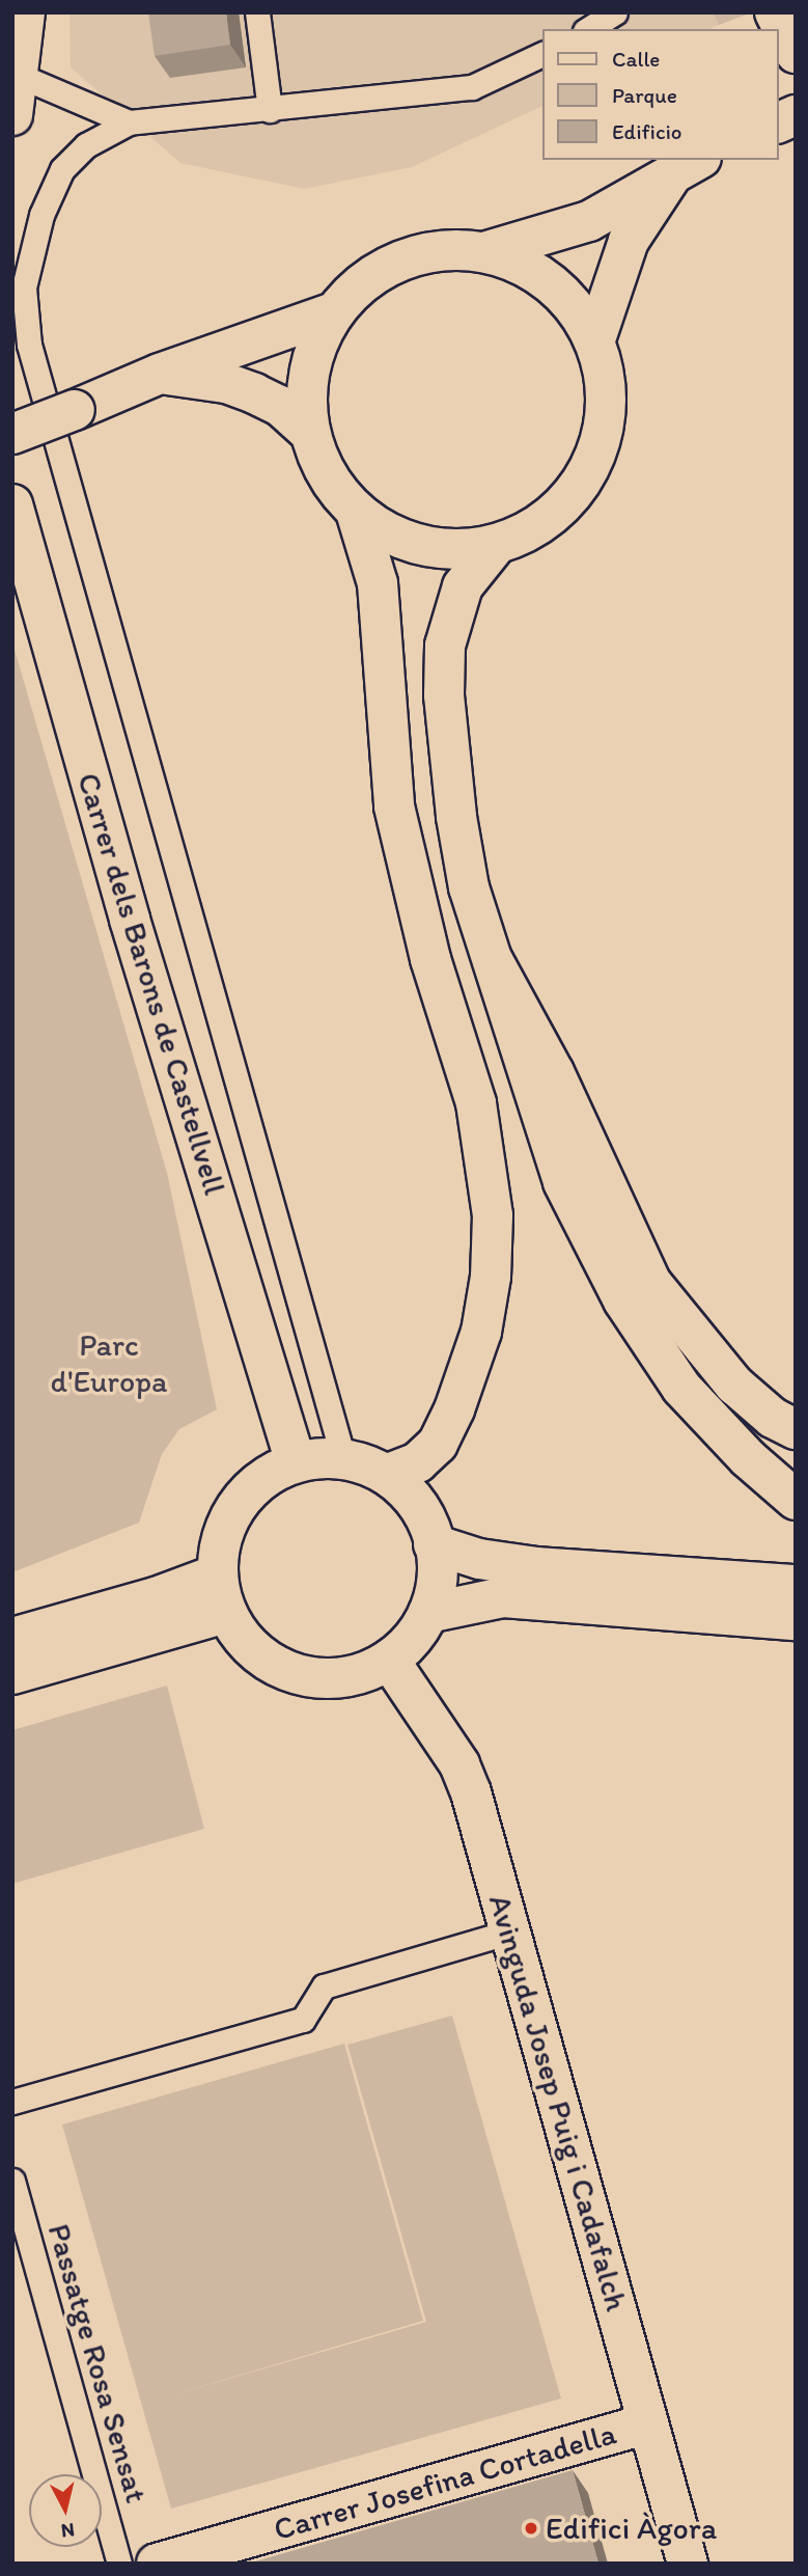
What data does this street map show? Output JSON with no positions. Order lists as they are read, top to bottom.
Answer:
{
  "streets": {
    "main road": ["Carrer dels Barons de Castellvell", "Avinguda Josep Puig i Cadafalch", "Carrer Josefina Cortadella"],
    "lane": ["Passatge Rosa Sensat"]
  },
  "crossings": [
    ["Carrer dels Barons de Castellvell", "Avinguda Josep Puig i Cadafalch"],
    ["Avinguda Josep Puig i Cadafalch", "Carrer Josefina Cortadella"]
  ],
  "parks": ["Parc d'Europa"],
  "places": ["Edifici Àgora"],
  "legend": ["Calle", "Parque", "Edificio"],
  "north": "bottom"
}
